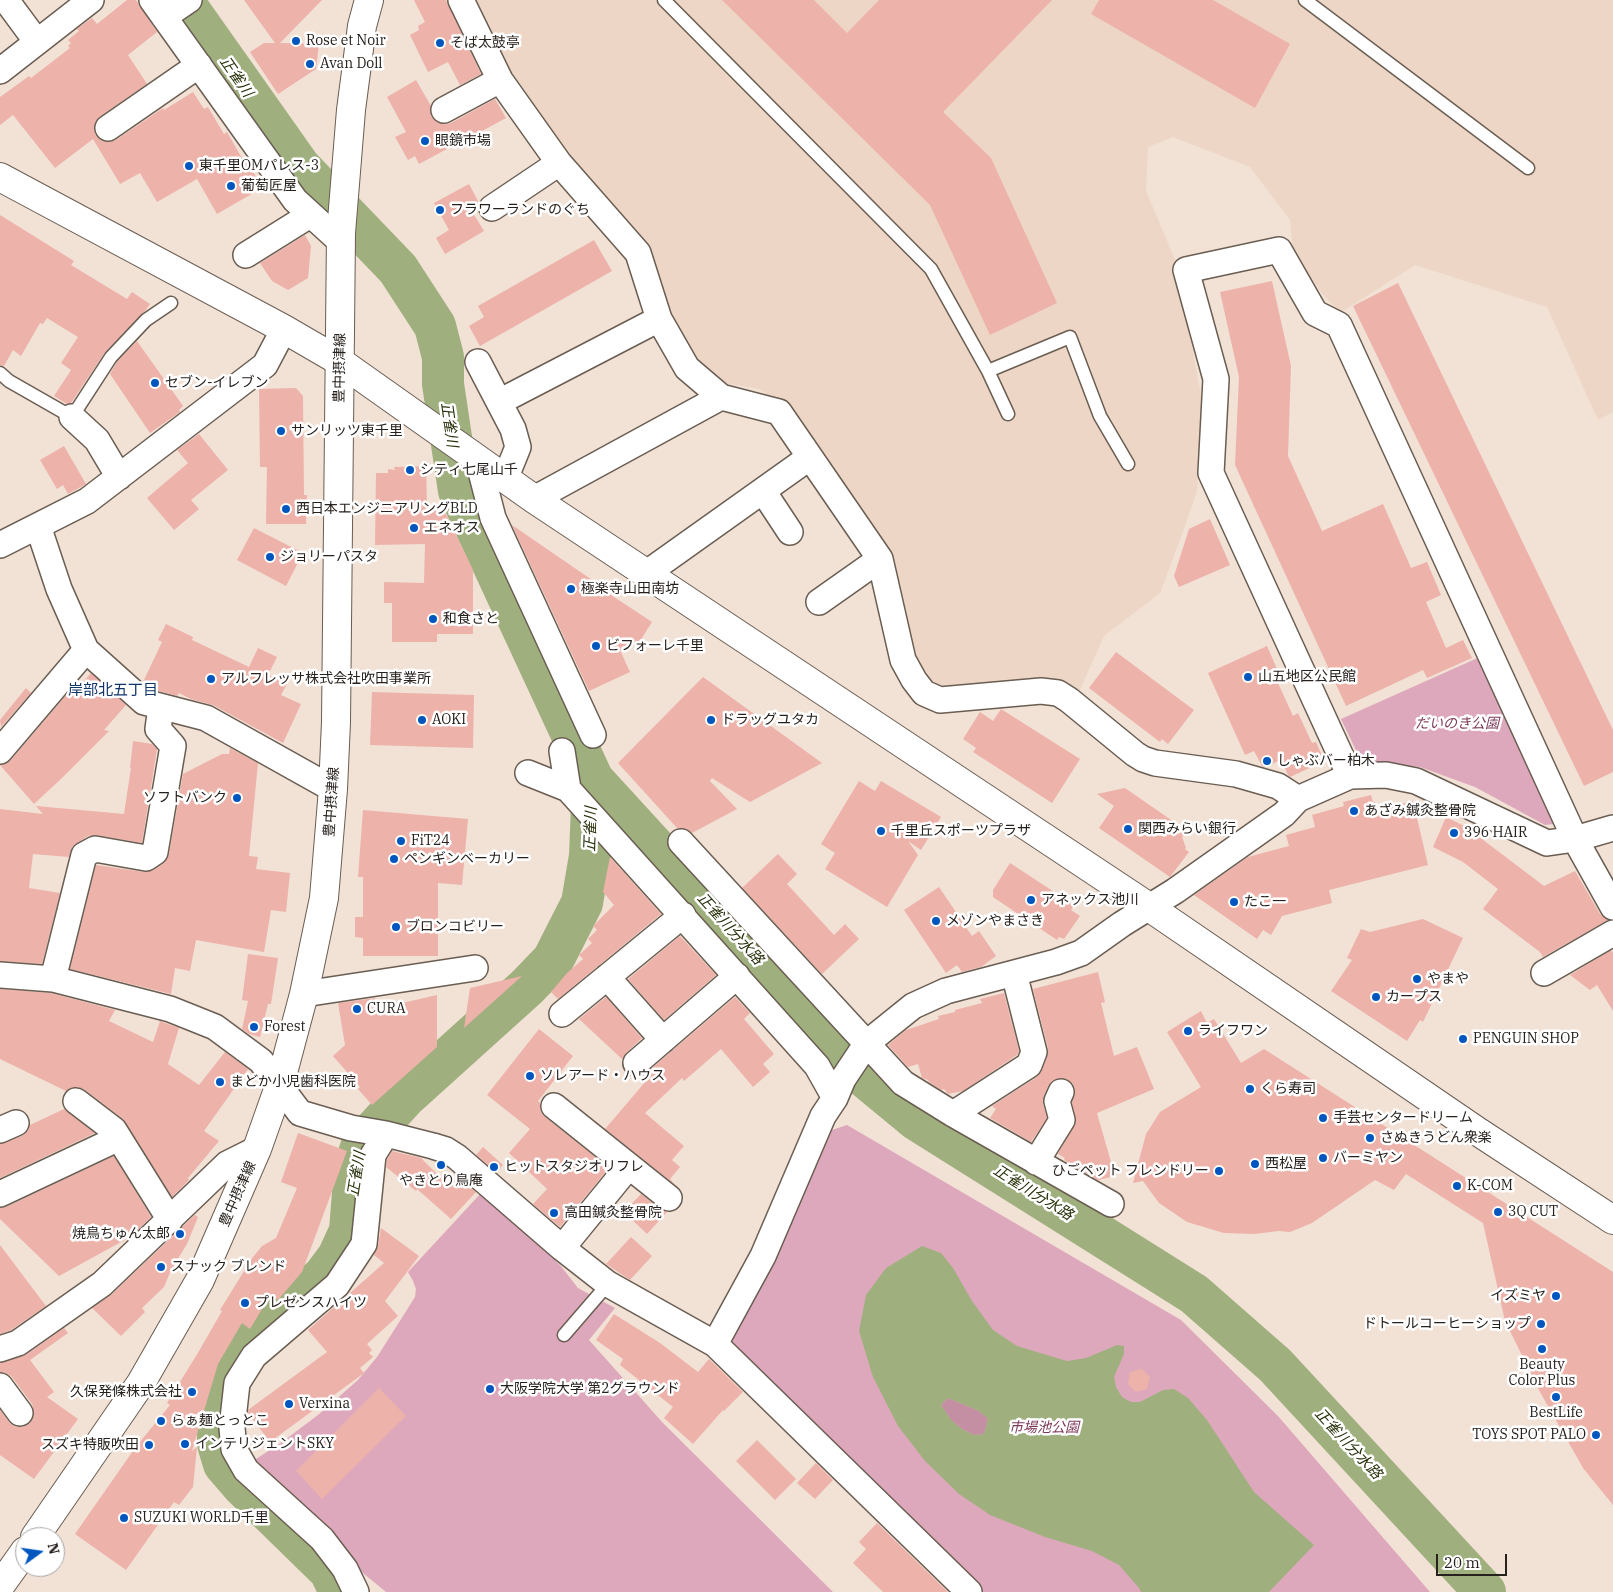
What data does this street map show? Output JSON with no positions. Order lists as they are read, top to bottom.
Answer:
{
  "streets": {
    "street": ["豊中摂津線"]
  },
  "districts": ["岸部北五丁目"],
  "water": ["正雀川", "正雀川分水路"],
  "parks": ["だいのき公園", "市場池公園"],
  "places": [
    "Rose et Noir",
    "そば太鼓亭",
    "Avan Doll",
    "眼鏡市場",
    "東千里OMパレス-3",
    "葡萄匠屋",
    "フラワーランドのぐち",
    "セブン-イレブン",
    "サンリッツ東千里",
    "シティ七尾山千",
    "西日本エンジニアリングBLD",
    "エネオス",
    "ジョリーパスタ",
    "極楽寺山田南坊",
    "和食さと",
    "ビフォーレ千里",
    "山五地区公民館",
    "アルフレッサ株式会社吹田事業所",
    "AOKI",
    "ドラッグユタカ",
    "しゃぶバー柏木",
    "ソフトバンク",
    "あざみ鍼灸整骨院",
    "関西みらい銀行",
    "千里丘スポーツプラザ",
    "396 HAIR",
    "FiT24",
    "ペンギンベーカリー",
    "アネックス池川",
    "たこ一",
    "メゾンやまさき",
    "ブロンコビリー",
    "やまや",
    "カープス",
    "CURA",
    "Forest",
    "ライフワン",
    "PENGUIN SHOP",
    "ソレアード・ハウス",
    "まどか小児歯科医院",
    "くら寿司",
    "手芸センタードリーム",
    "さぬきうどん衆楽",
    "バーミヤン",
    "西松屋",
    "やきとり鳥庵",
    "ヒットスタジオリフレ",
    "ひごペット フレンドリー",
    "K-COM",
    "3Q CUT",
    "高田鍼灸整骨院",
    "焼鳥ちゅん太郎",
    "スナック ブレンド",
    "イズミヤ",
    "プレゼンスハイツ",
    "ドトールコーヒーショップ",
    "Beauty Color Plus",
    "大阪学院大学 第2グラウンド",
    "久保発條株式会社",
    "BestLife",
    "Verxina",
    "らぁ麺とっとこ",
    "TOYS SPOT PALO",
    "インテリジェントSKY",
    "スズキ特販吹田",
    "SUZUKI WORLD千里"
  ],
  "scale_bar": "20 m",
  "north": "right"
}
